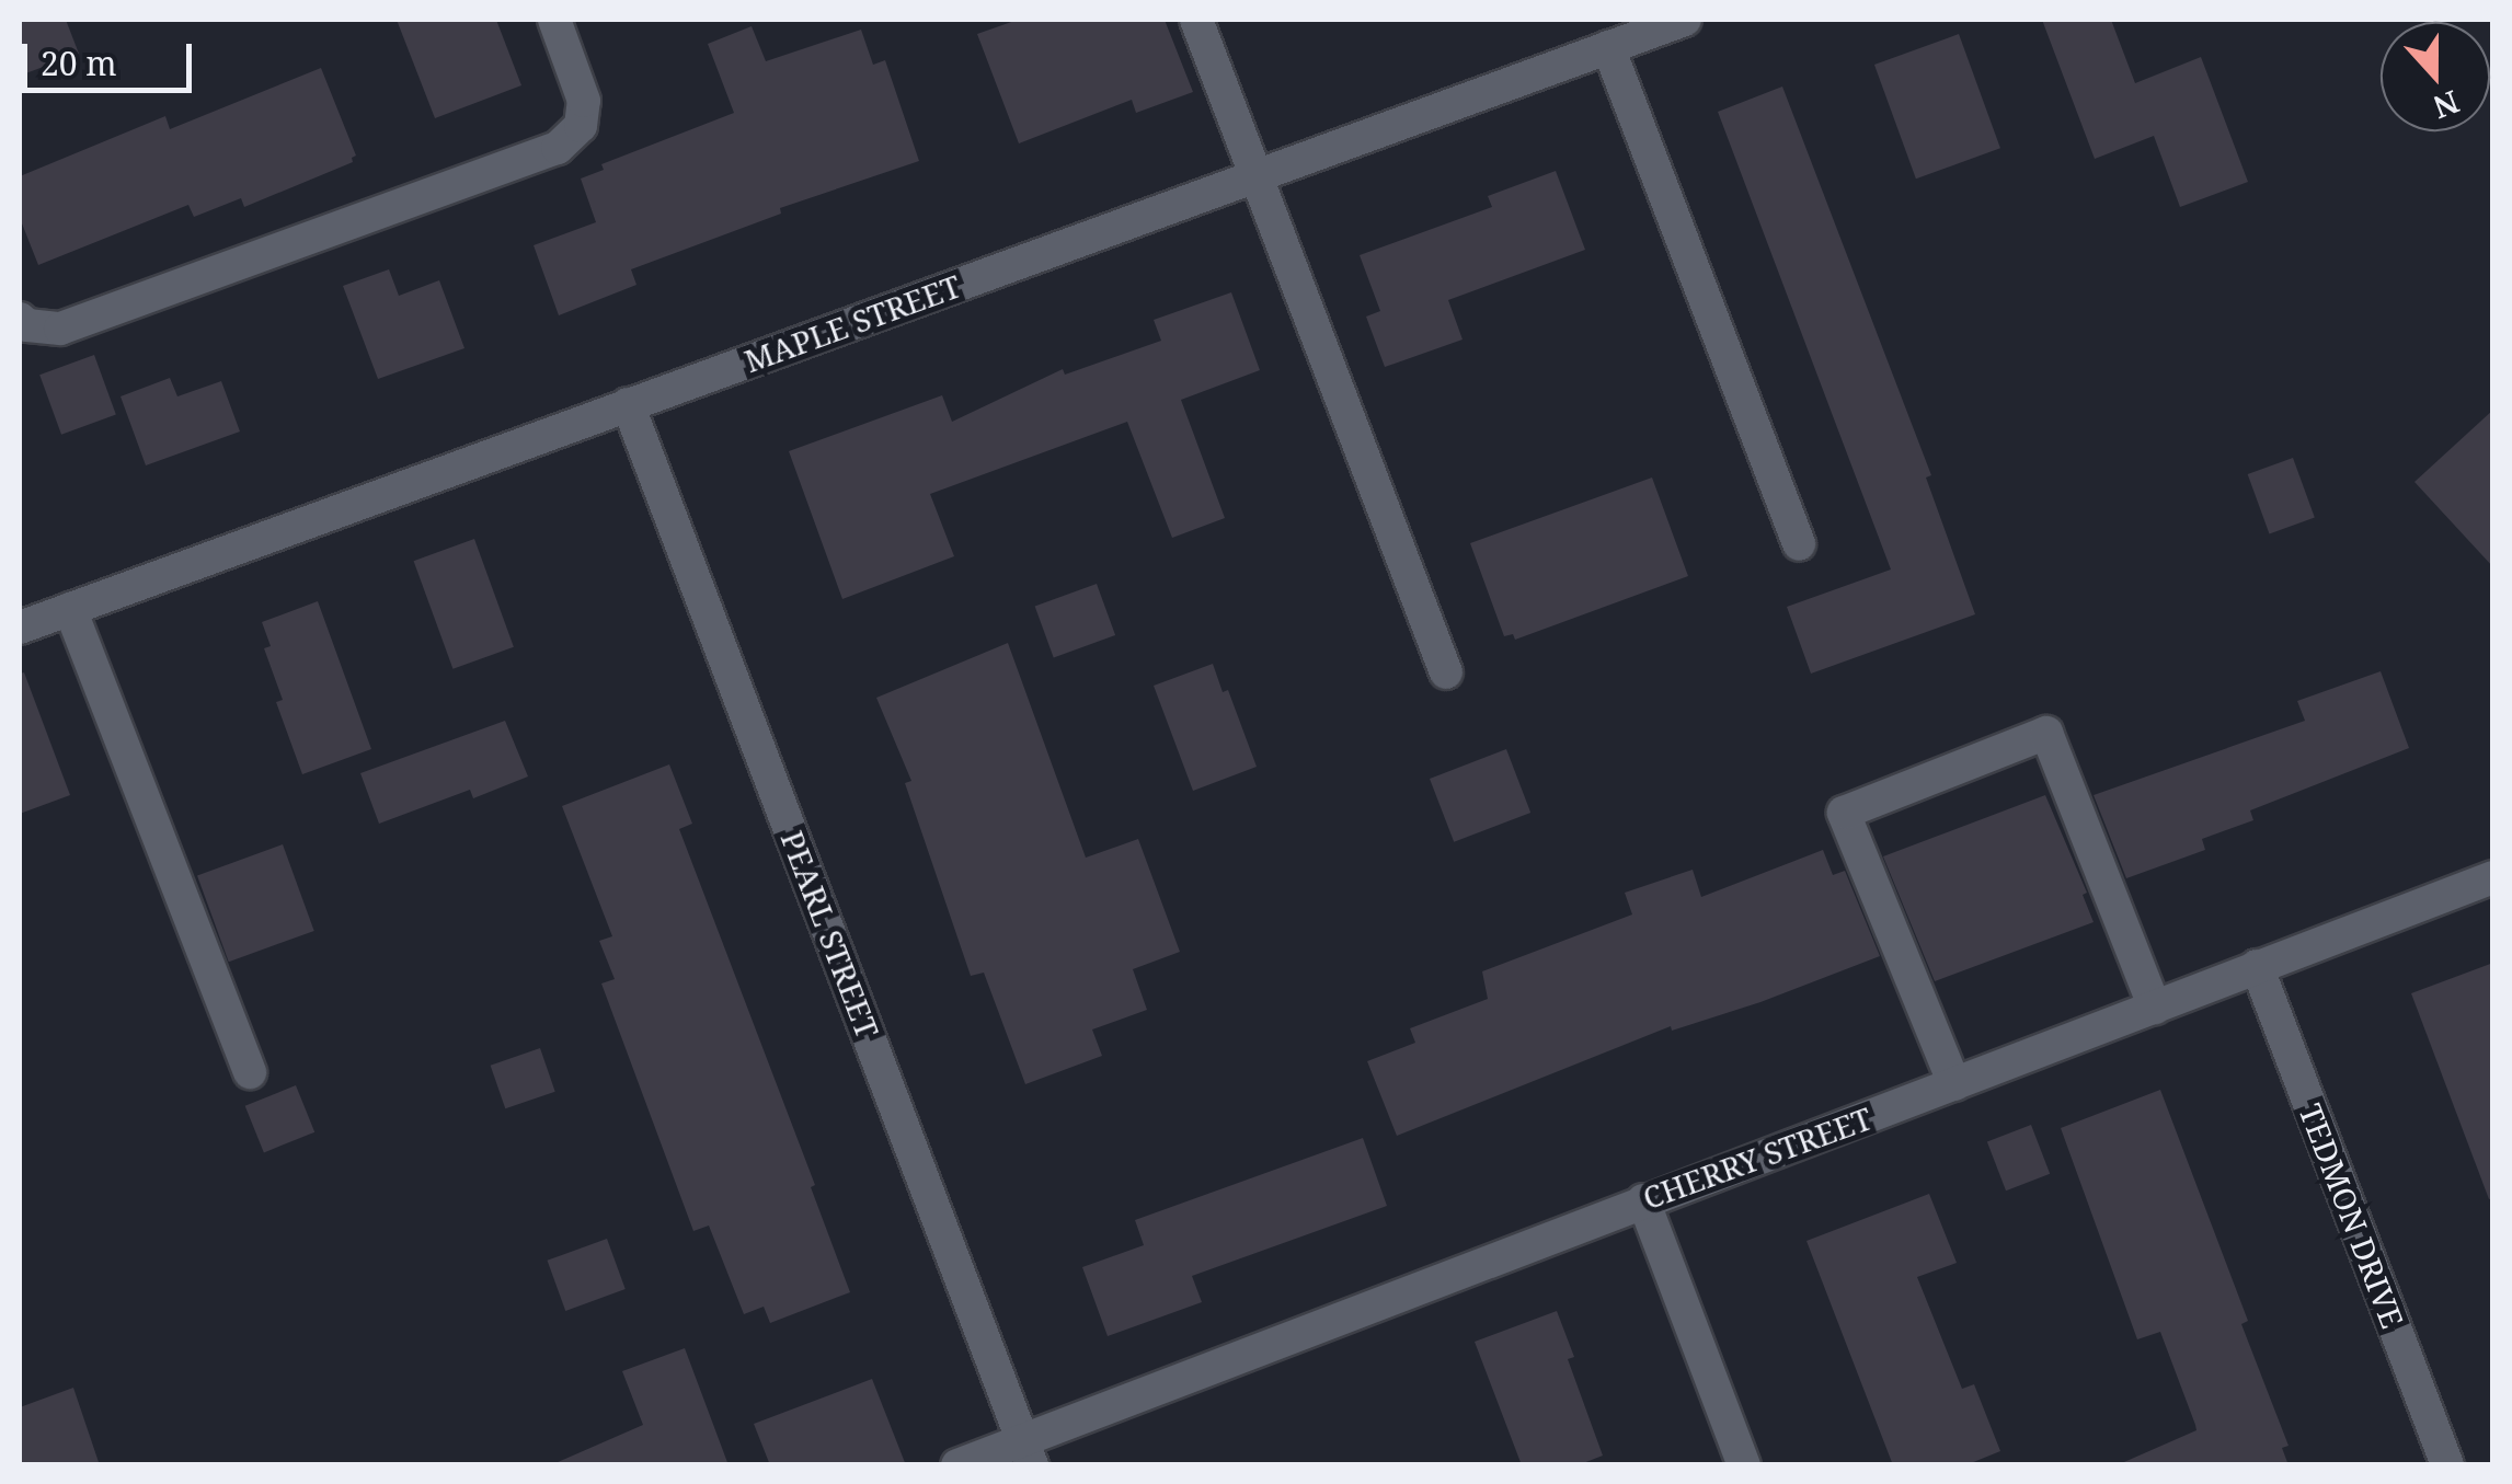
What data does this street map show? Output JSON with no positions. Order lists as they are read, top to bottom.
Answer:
{
  "streets": {
    "street": [
      "MAPLE STREET",
      "PEARL STREET",
      "CHERRY STREET",
      "TEDMON DRIVE"
    ]
  },
  "crossings": [
    ["MAPLE STREET", "PEARL STREET"],
    ["PEARL STREET", "CHERRY STREET"],
    ["CHERRY STREET", "TEDMON DRIVE"]
  ],
  "scale_bar": "20 m",
  "north": "bottom"
}
